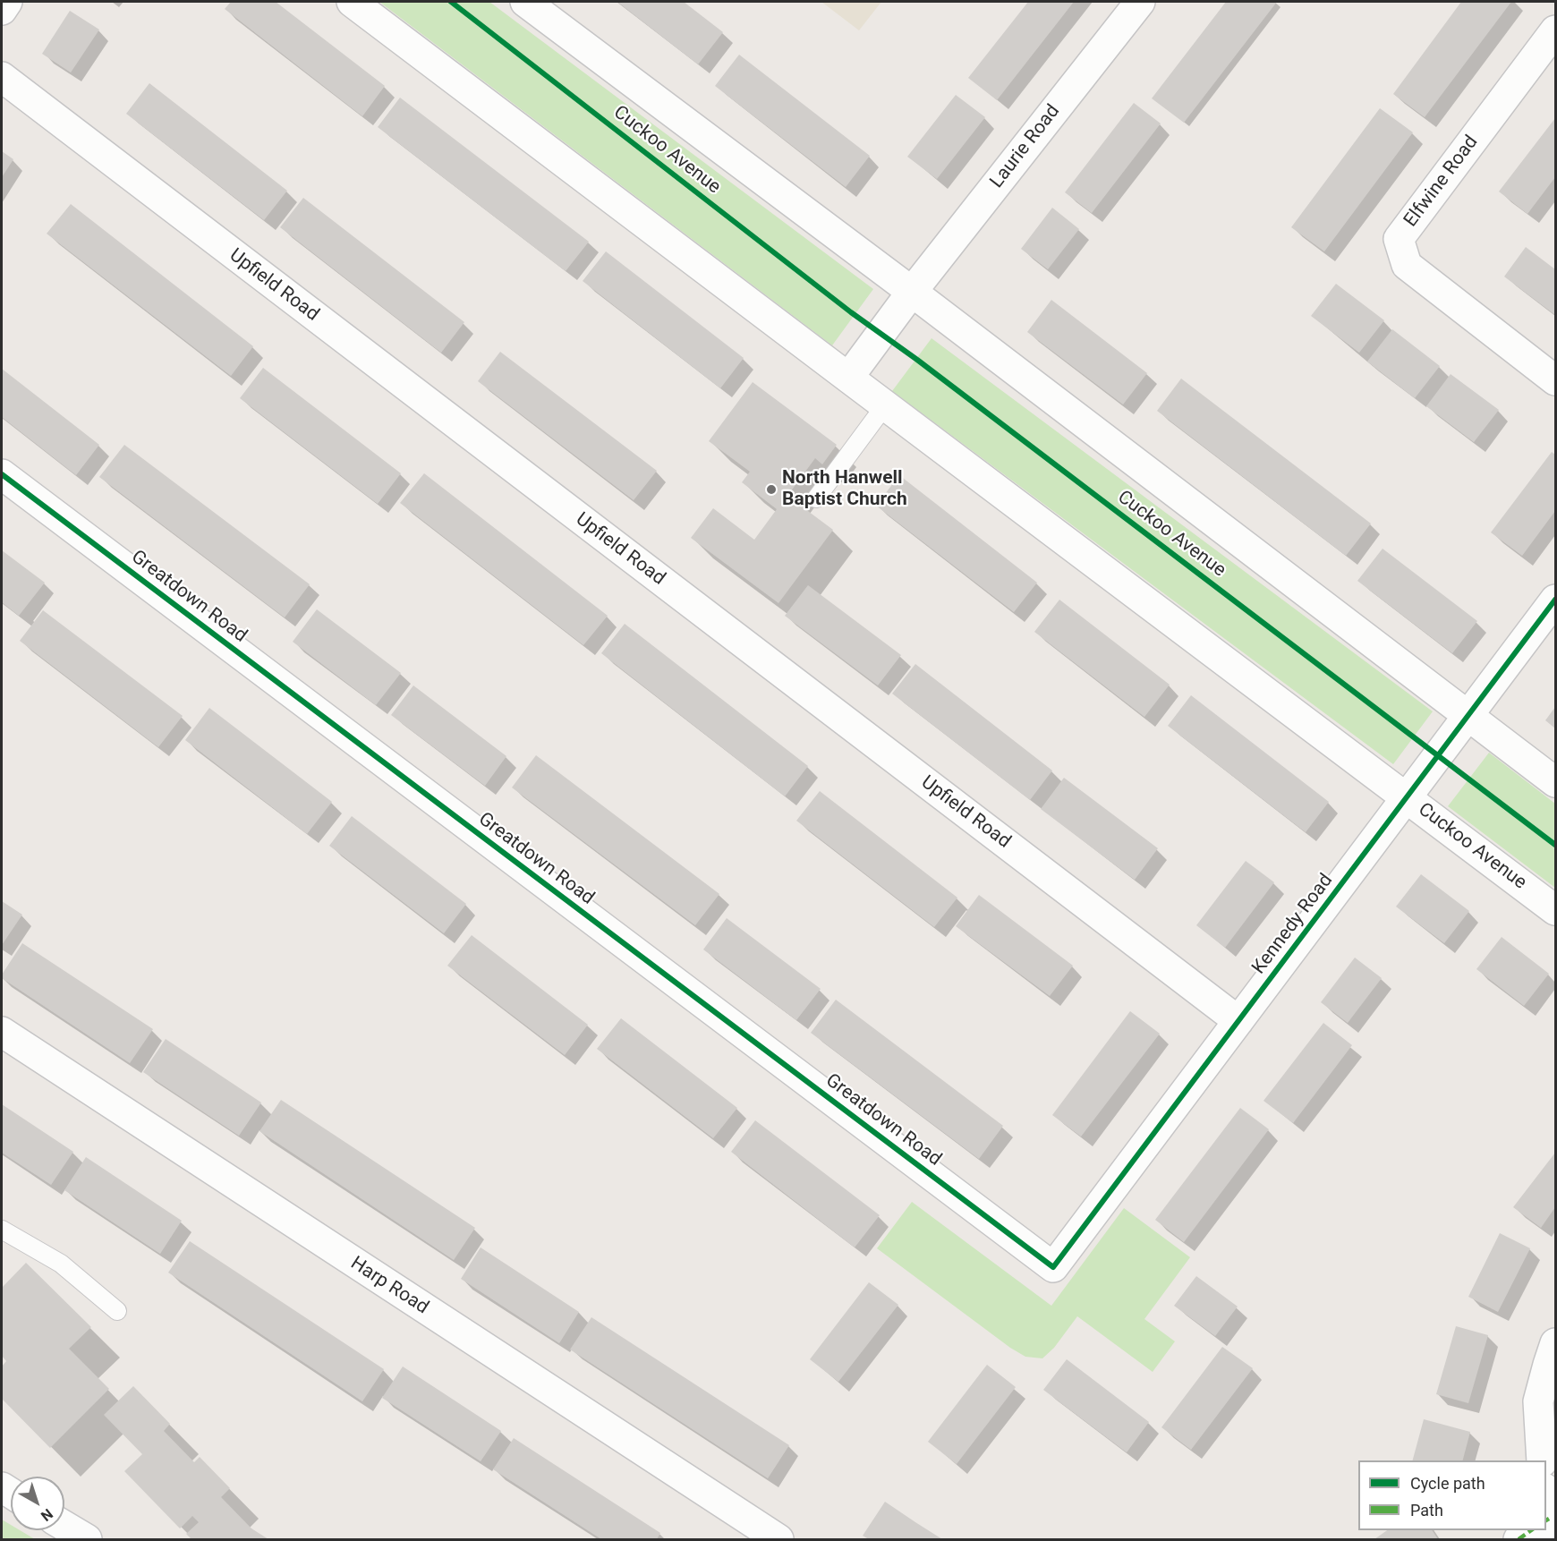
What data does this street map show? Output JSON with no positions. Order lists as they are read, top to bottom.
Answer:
{
  "streets": {
    "street": [
      "Laurie Road",
      "Cuckoo Avenue",
      "Elfwine Road",
      "Upfield Road",
      "Greatdown Road",
      "Kennedy Road",
      "Harp Road"
    ]
  },
  "crossings": [
    ["Laurie Road", "Cuckoo Avenue"],
    ["Cuckoo Avenue", "Kennedy Road"],
    ["Upfield Road", "Kennedy Road"],
    ["Greatdown Road", "Kennedy Road"]
  ],
  "places": ["North Hanwell Baptist Church"],
  "legend": ["Cycle path", "Path"],
  "north": "bottom right"
}
